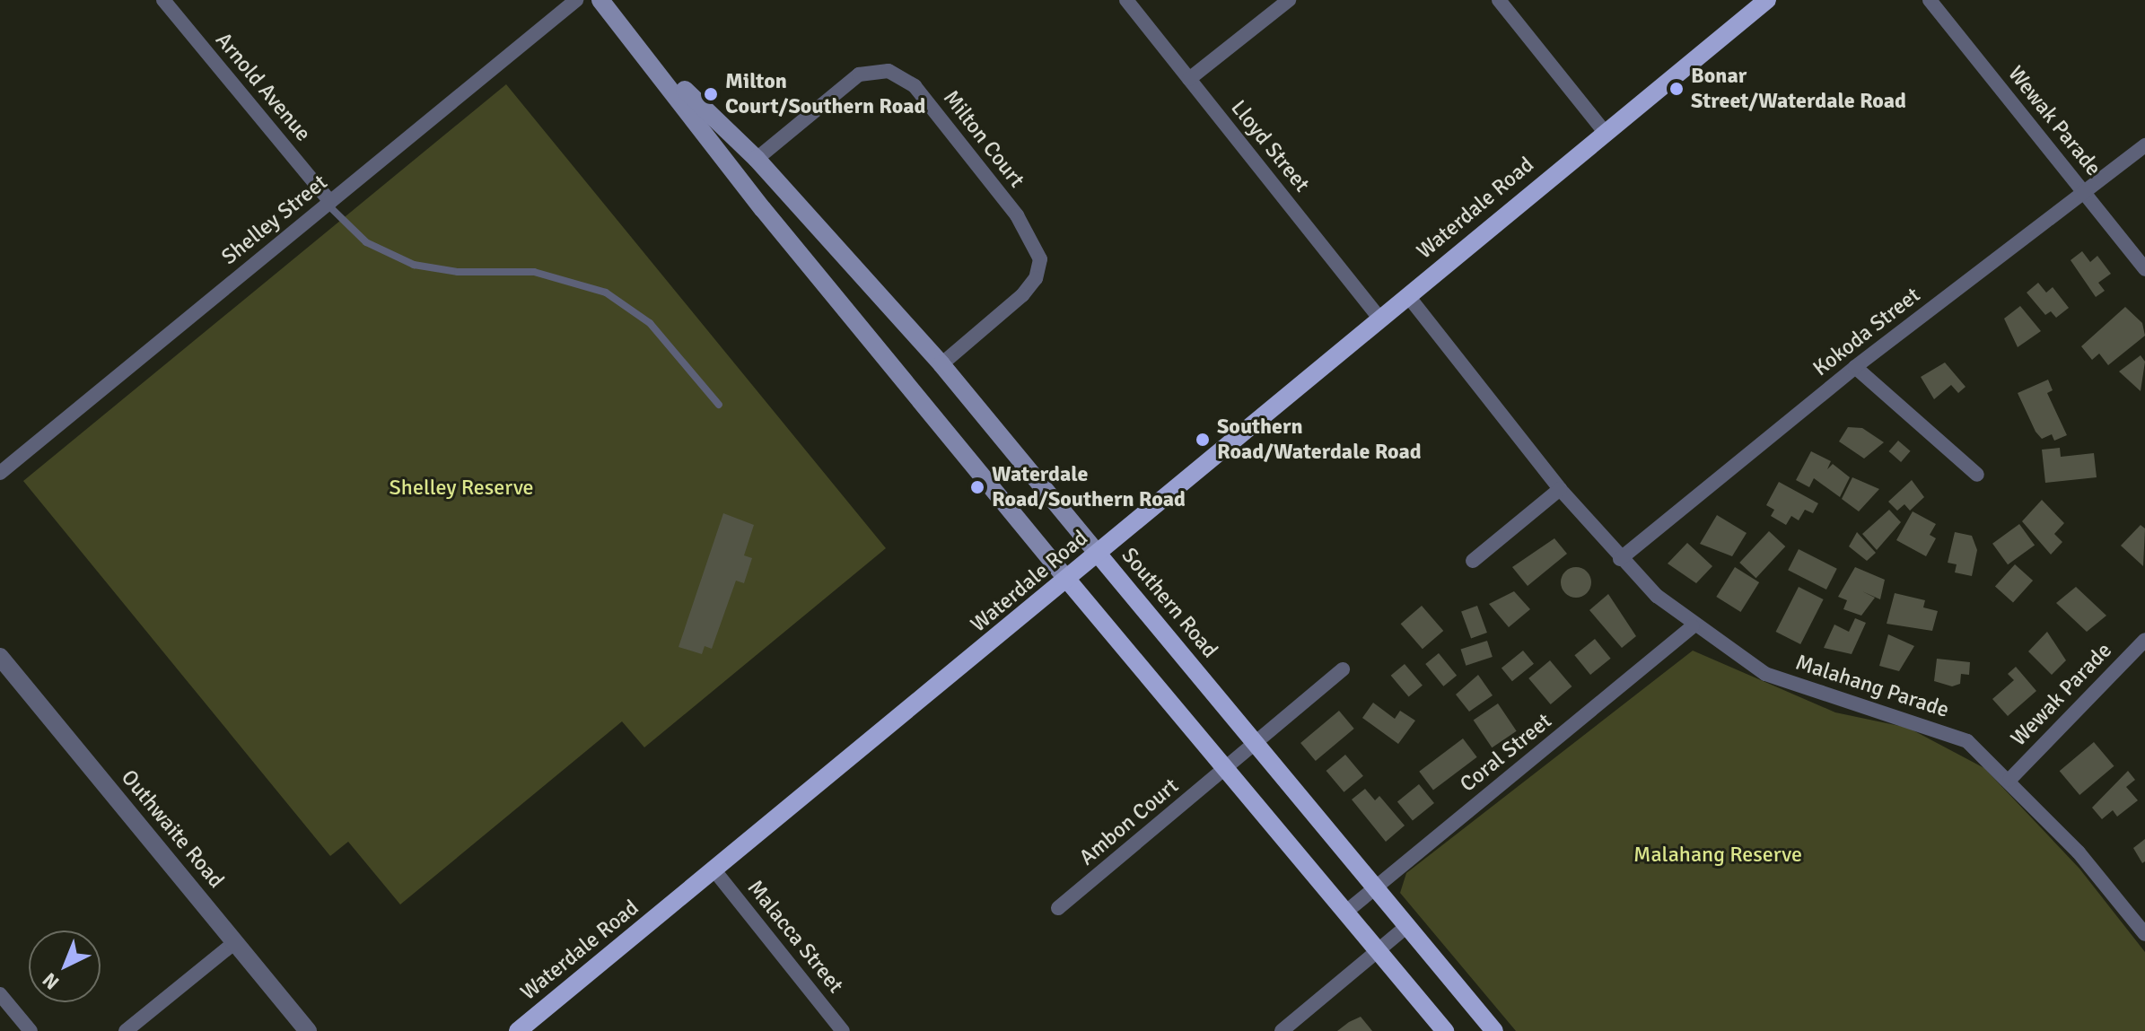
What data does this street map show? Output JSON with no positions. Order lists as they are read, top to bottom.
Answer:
{
  "streets": {
    "main road": ["Waterdale Road", "Southern Road"],
    "street": [
      "Arnold Avenue",
      "Wewak Parade",
      "Milton Court",
      "Lloyd Street",
      "Shelley Street",
      "Kokoda Street",
      "Malahang Parade",
      "Coral Street",
      "Ambon Court",
      "Outhwaite Road",
      "Malacca Street"
    ]
  },
  "crossings": [
    ["Arnold Avenue", "Shelley Street"],
    ["Wewak Parade", "Kokoda Street"],
    ["Wewak Parade", "Malahang Parade"],
    ["Milton Court", "Southern Road"],
    ["Lloyd Street", "Waterdale Road"],
    ["Waterdale Road", "Southern Road"],
    ["Waterdale Road", "Malahang Parade"],
    ["Waterdale Road", "Malacca Street"],
    ["Kokoda Street", "Malahang Parade"],
    ["Southern Road", "Coral Street"],
    ["Southern Road", "Ambon Court"],
    ["Malahang Parade", "Coral Street"]
  ],
  "parks": ["Shelley Reserve", "Malahang Reserve"],
  "places": [
    "Bonar Street/Waterdale Road",
    "Milton Court/Southern Road",
    "Southern Road/Waterdale Road",
    "Waterdale Road/Southern Road"
  ],
  "north": "bottom left"
}
